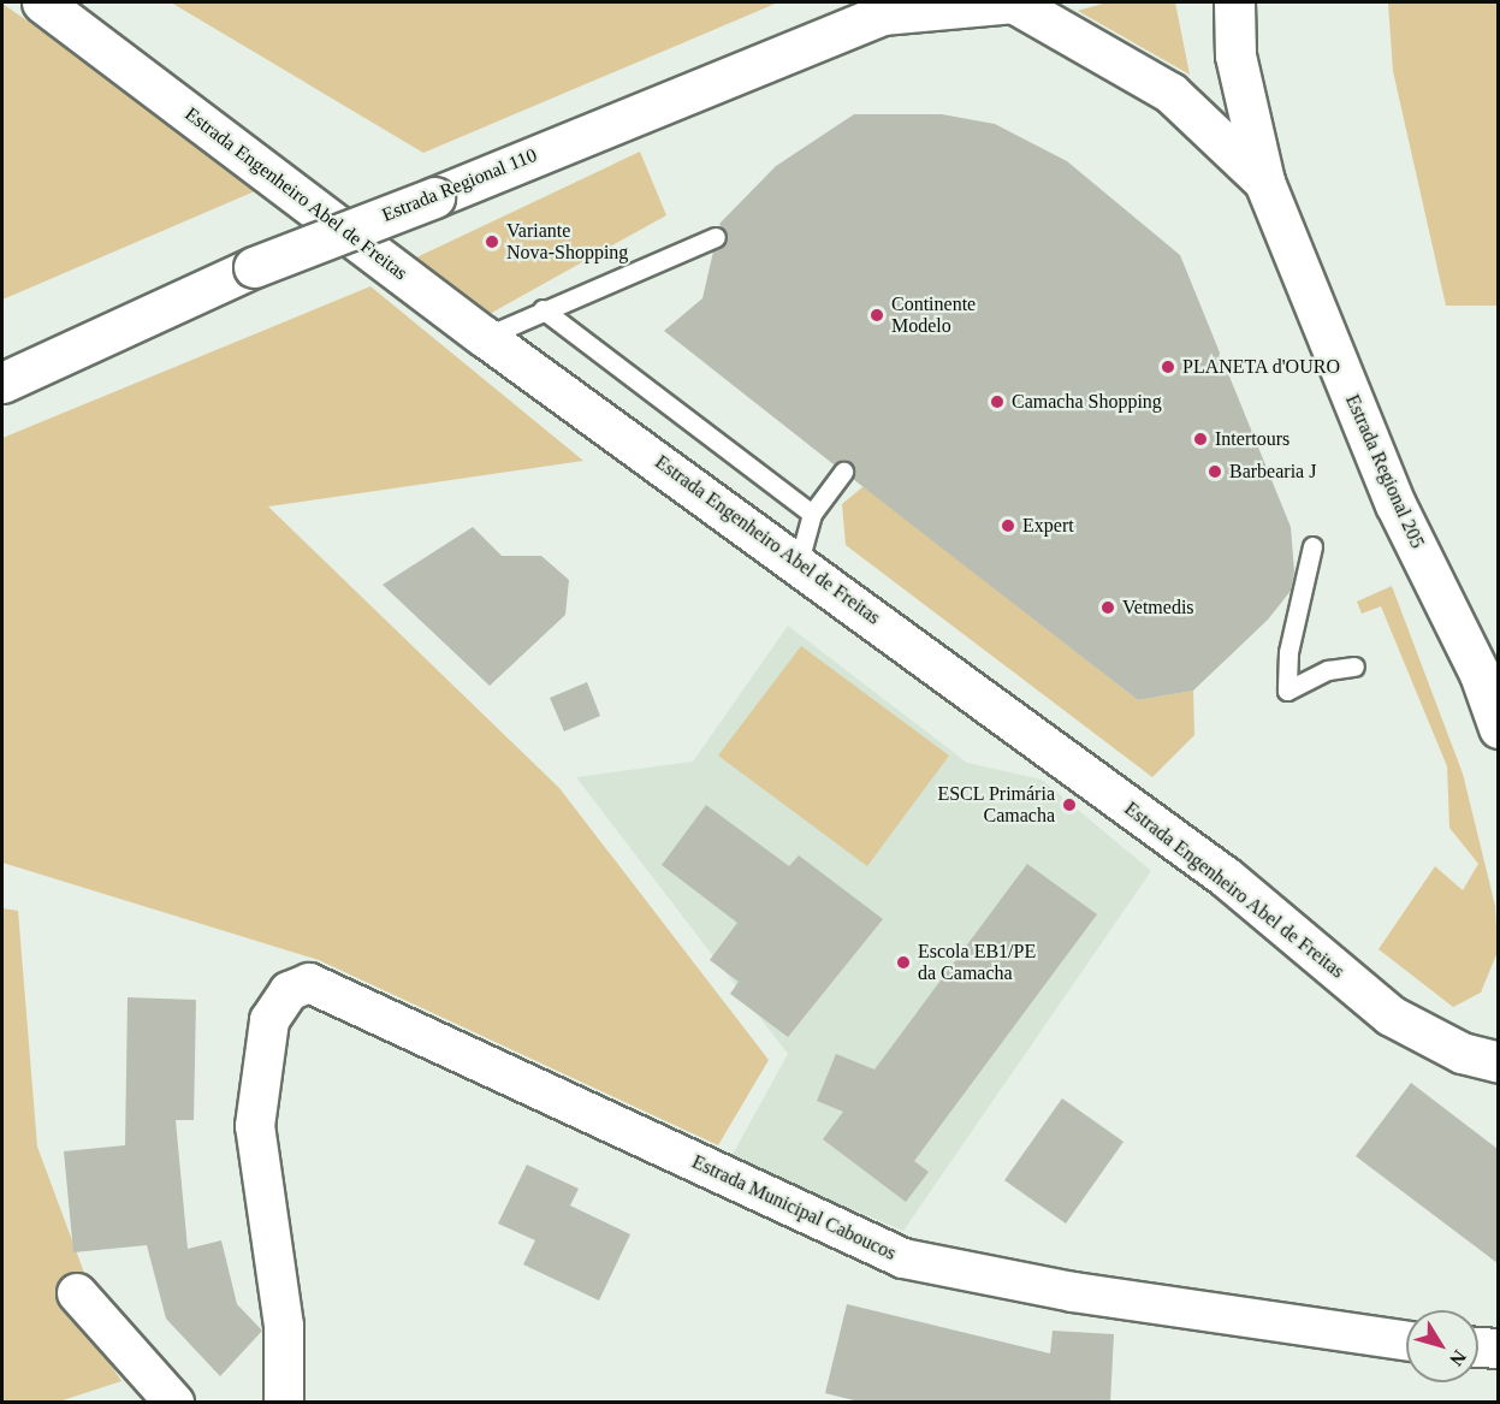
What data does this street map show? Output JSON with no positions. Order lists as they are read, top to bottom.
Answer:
{
  "streets": {
    "main road": ["Estrada Regional 110", "Estrada Engenheiro Abel de Freitas", "Estrada Regional 205"],
    "street": ["Estrada Municipal Caboucos"]
  },
  "crossings": [
    ["Estrada Regional 110", "Estrada Regional 205"]
  ],
  "places": [
    "Variante Nova-Shopping",
    "Continente Modelo",
    "PLANETA d'OURO",
    "Camacha Shopping",
    "Intertours",
    "Barbearia J",
    "Expert",
    "Vetmedis",
    "ESCL Primária Camacha",
    "Escola EB1/PE da Camacha"
  ],
  "north": "bottom right"
}
